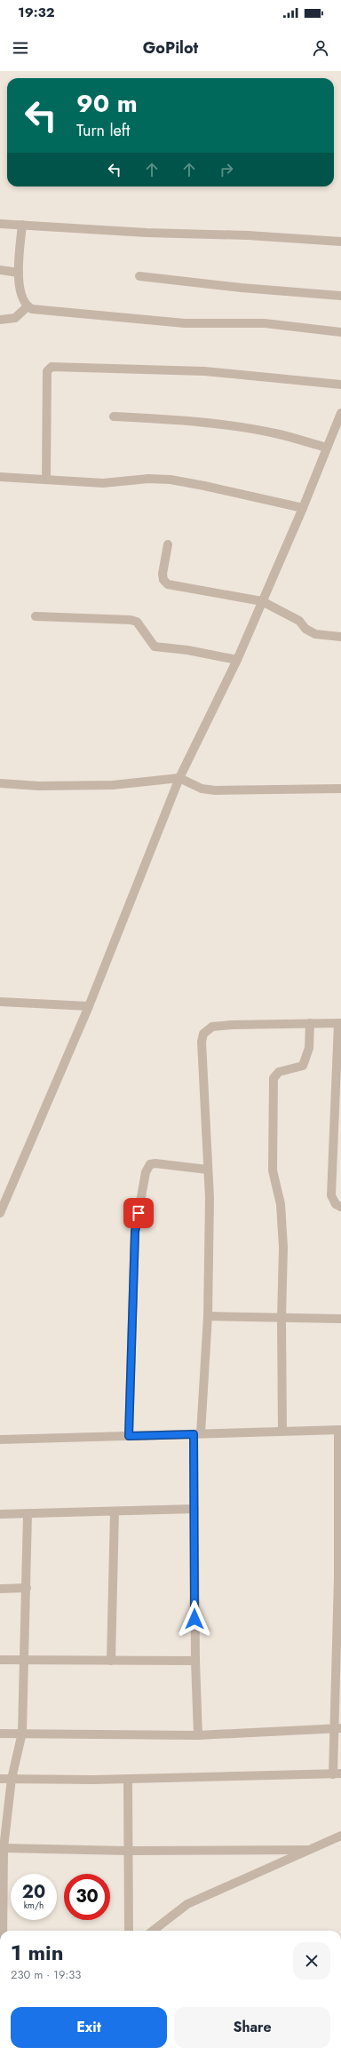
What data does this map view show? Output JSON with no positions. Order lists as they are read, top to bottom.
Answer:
{
  "page": {
    "status": "19:32",
    "header": "GoPilot",
    "turn": ["90 m", "Turn left"],
    "speed": "20 km/h",
    "limit": "30",
    "heading": ["1 min", "230 m · 19:33"],
    "buttons": ["Exit", "Share"]
  }
}
